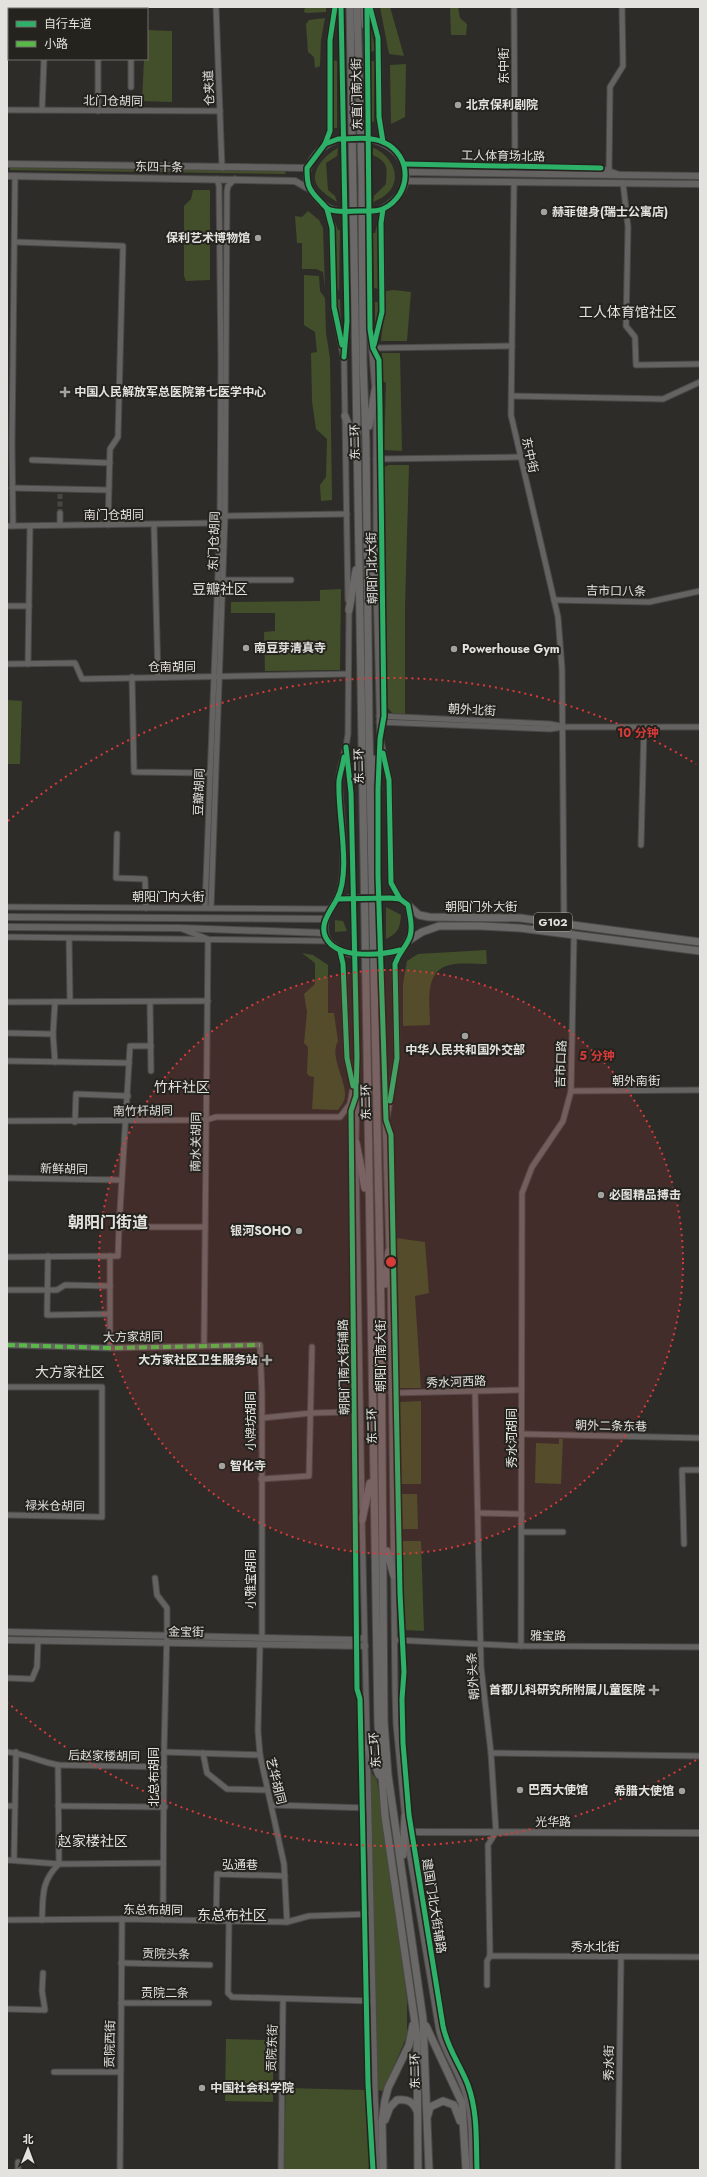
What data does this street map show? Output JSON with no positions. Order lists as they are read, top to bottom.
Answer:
{
  "streets": {
    "highway": ["东二环", "朝阳门外大街", "G102"],
    "main road": [
      "工人体育场北路",
      "东四十条",
      "朝阳门内大街",
      "金宝街",
      "光华路"
    ],
    "street": [
      "东中街",
      "仓夹道",
      "东直门南大街",
      "北门仓胡同",
      "南门仓胡同",
      "东门仓胡同",
      "朝阳门北大街",
      "吉市口八条",
      "仓南胡同",
      "朝外北街",
      "豆瓣胡同",
      "吉市口路",
      "朝外南街",
      "南竹杆胡同",
      "南水关胡同",
      "新鲜胡同",
      "大方家胡同",
      "朝阳门南大街",
      "秀水河西路",
      "小牌坊胡同",
      "朝外二条东巷",
      "秀水河胡同",
      "禄米仓胡同",
      "小雅宝胡同",
      "雅宝路",
      "朝外头条",
      "后赵家楼胡同",
      "北总布胡同",
      "艺华胡同",
      "弘通巷",
      "东总布胡同",
      "秀水北街",
      "贡院头条",
      "贡院二条",
      "贡院西街",
      "贡院东街",
      "秀水街"
    ],
    "cycle path": ["朝阳门南大街辅路", "建国门北大街辅路"]
  },
  "crossings": [
    ["东中街", "工人体育场北路"],
    ["东中街", "吉市口八条"],
    ["东中街", "朝外北街"],
    ["仓夹道", "北门仓胡同"],
    ["仓夹道", "东四十条"],
    ["东直门南大街", "朝阳门北大街"],
    ["工人体育场北路", "东四十条"],
    ["东四十条", "东门仓胡同"],
    ["南门仓胡同", "东门仓胡同"],
    ["东门仓胡同", "仓南胡同"],
    ["东门仓胡同", "豆瓣胡同"],
    ["东门仓胡同", "朝阳门内大街"],
    ["朝阳门北大街", "仓南胡同"],
    ["朝阳门北大街", "朝外北街"],
    ["朝阳门北大街", "朝阳门南大街"],
    ["仓南胡同", "豆瓣胡同"],
    ["豆瓣胡同", "朝阳门内大街"],
    ["朝阳门内大街", "朝阳门外大街"],
    ["朝阳门外大街", "吉市口路"],
    ["吉市口路", "朝外南街"],
    ["吉市口路", "秀水河胡同"],
    ["南竹杆胡同", "南水关胡同"],
    ["南水关胡同", "大方家胡同"],
    ["大方家胡同", "小牌坊胡同"],
    ["朝阳门南大街", "秀水河西路"],
    ["朝阳门南大街", "金宝街"],
    ["朝阳门南大街", "雅宝路"],
    ["朝阳门南大街", "光华路"],
    ["朝阳门南大街", "东总布胡同"],
    ["秀水河西路", "秀水河胡同"],
    ["秀水河西路", "朝外头条"],
    ["小牌坊胡同", "小雅宝胡同"],
    ["朝外二条东巷", "秀水河胡同"],
    ["秀水河胡同", "雅宝路"],
    ["小雅宝胡同", "金宝街"],
    ["金宝街", "北总布胡同"],
    ["金宝街", "艺华胡同"],
    ["雅宝路", "朝外头条"],
    ["朝外头条", "光华路"],
    ["朝外头条", "秀水北街"],
    ["后赵家楼胡同", "北总布胡同"],
    ["北总布胡同", "东总布胡同"],
    ["艺华胡同", "弘通巷"],
    ["艺华胡同", "东总布胡同"],
    ["弘通巷", "东总布胡同"],
    ["东总布胡同", "贡院西街"],
    ["秀水北街", "秀水街"],
    ["贡院头条", "贡院西街"],
    ["贡院二条", "贡院西街"]
  ],
  "districts": [
    "工人体育馆社区",
    "豆瓣社区",
    "竹杆社区",
    "朝阳门街道",
    "大方家社区",
    "赵家楼社区",
    "东总布社区"
  ],
  "places": {
    "other": [
      "北京保利剧院",
      "赫菲健身(瑞士公寓店)",
      "保利艺术博物馆",
      "南豆芽清真寺",
      "Powerhouse Gym",
      "中华人民共和国外交部",
      "必图精品搏击",
      "银河SOHO",
      "智化寺",
      "巴西大使馆",
      "希腊大使馆",
      "中国社会科学院"
    ],
    "health": ["中国人民解放军总医院第七医学中心", "大方家社区卫生服务站", "首都儿科研究所附属儿童医院"]
  },
  "legend": ["自行车道", "小路"],
  "north": "top",
  "rings": ["10 分钟", "5 分钟"]
}
